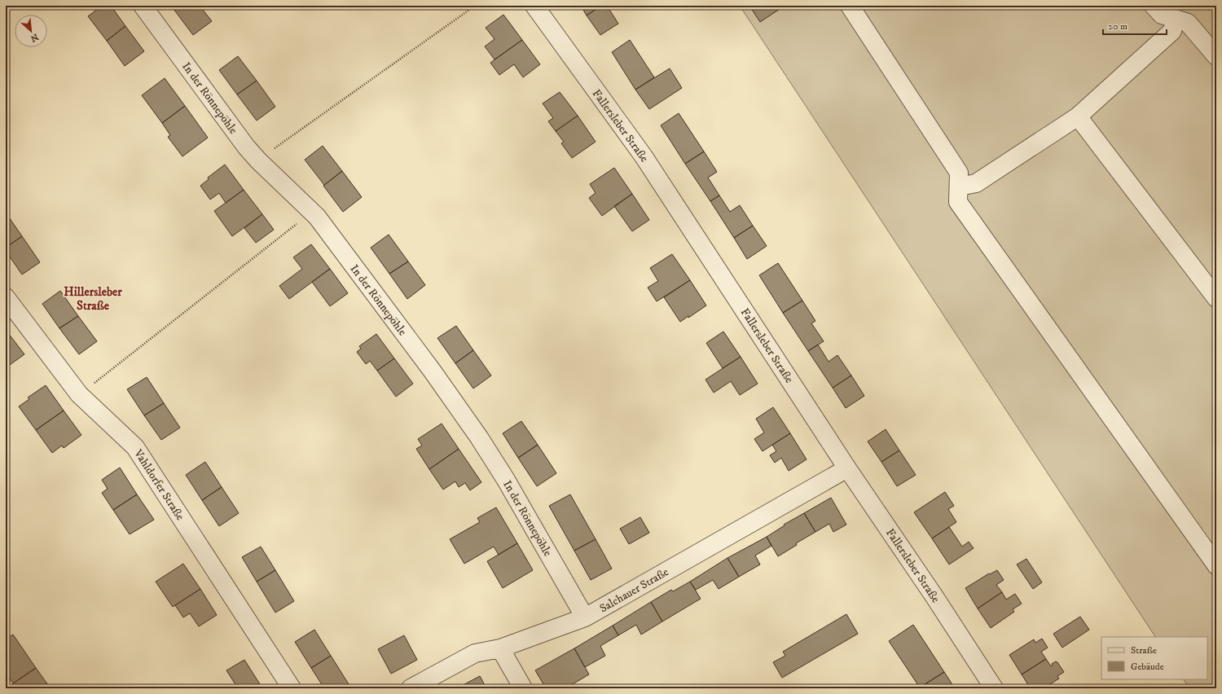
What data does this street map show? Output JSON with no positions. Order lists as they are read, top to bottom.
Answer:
{
  "streets": {
    "street": [
      "In der Rönnepöhle",
      "Fallersleber Straße",
      "Vahldorfer Straße",
      "Salchauer Straße"
    ]
  },
  "crossings": [
    ["In der Rönnepöhle", "Salchauer Straße"],
    ["Fallersleber Straße", "Salchauer Straße"]
  ],
  "districts": ["Hillersleber Straße"],
  "legend": ["Straße", "Gebäude"],
  "scale_bar": "20 m",
  "north": "bottom right"
}
